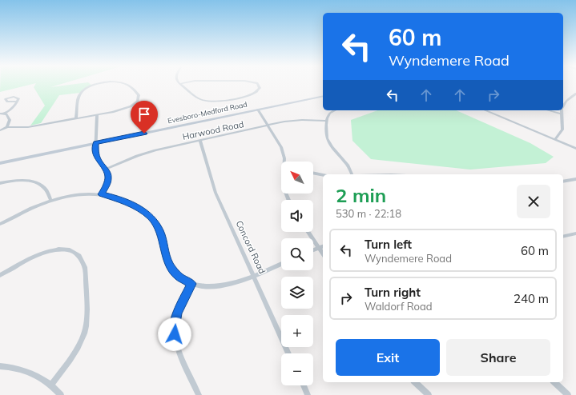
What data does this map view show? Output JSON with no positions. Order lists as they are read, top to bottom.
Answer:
{
  "streets": {
    "street": ["Evesboro-Medford Road", "Harwood Road", "Concord Road"]
  },
  "crossings": [
    ["Harwood Road", "Concord Road"]
  ],
  "north": "top left",
  "page": {
    "turn": ["60 m", "Wyndemere Road"],
    "map_buttons": ["+", "−"],
    "heading": ["2 min", "530 m · 22:18"],
    "list": [
      {
        "name": "Turn left",
        "note": "Wyndemere Road",
        "value": "60 m"
      },
      {
        "name": "Turn right",
        "note": "Waldorf Road",
        "value": "240 m"
      }
    ],
    "buttons": ["Exit", "Share"]
  }
}
